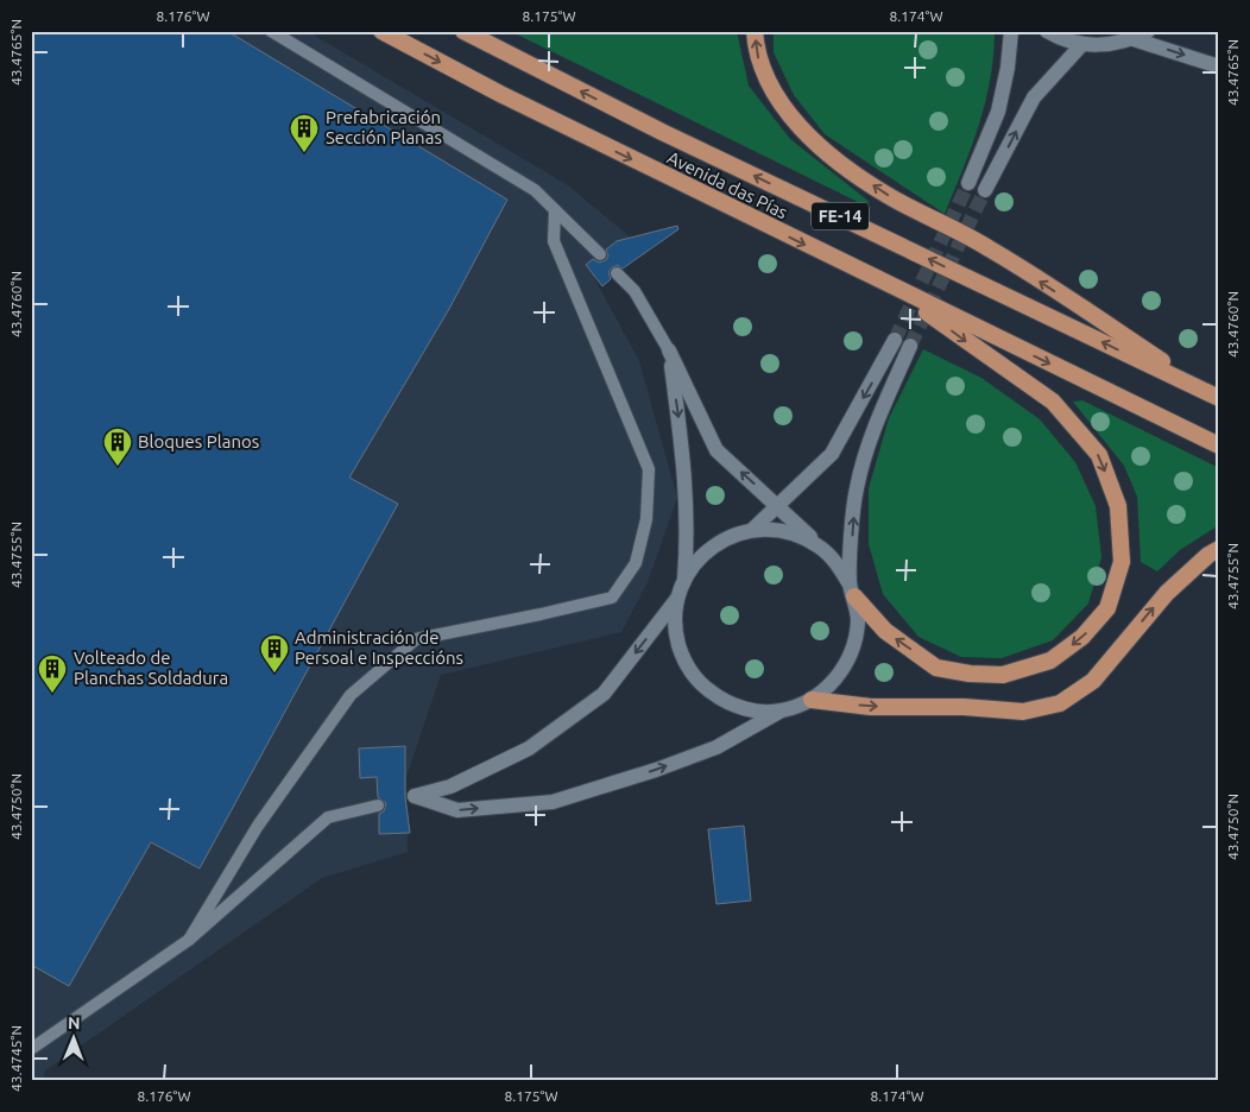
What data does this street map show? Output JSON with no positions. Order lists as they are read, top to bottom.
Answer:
{
  "streets": {
    "highway": ["Avenida das Pías", "FE-14"]
  },
  "places": {
    "building": [
      "Prefabricación Sección Planas",
      "Bloques Planos",
      "Administración de Persoal e Inspeccións",
      "Volteado de Planchas Soldadura"
    ]
  },
  "north": "top",
  "coordinates": [
    "8.176°W",
    "8.175°W",
    "8.174°W",
    "43.4765°N",
    "43.4760°N",
    "43.4755°N",
    "43.4750°N",
    "43.4745°N"
  ]
}
